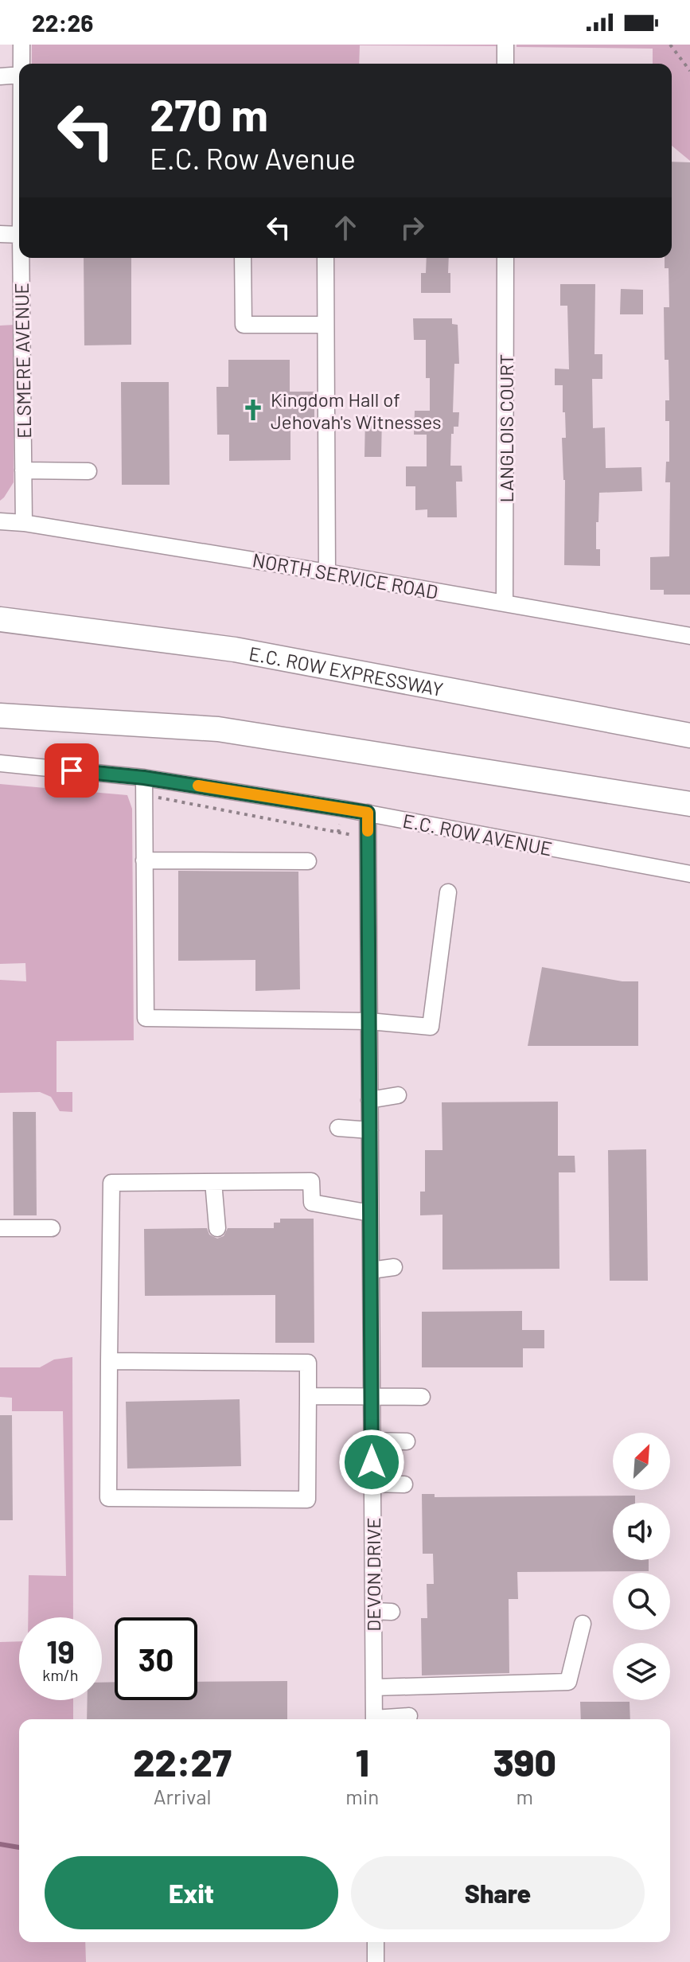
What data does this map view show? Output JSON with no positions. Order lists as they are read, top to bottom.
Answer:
{
  "streets": {
    "highway": ["E.C. ROW EXPRESSWAY"],
    "street": [
      "ELSMERE AVENUE",
      "LANGLOIS COURT",
      "NORTH SERVICE ROAD",
      "E.C. ROW AVENUE",
      "DEVON DRIVE"
    ]
  },
  "crossings": [
    ["ELSMERE AVENUE", "NORTH SERVICE ROAD"],
    ["LANGLOIS COURT", "NORTH SERVICE ROAD"],
    ["E.C. ROW AVENUE", "DEVON DRIVE"]
  ],
  "places": {
    "church": ["Kingdom Hall of Jehovah's Witnesses"]
  },
  "north": "top right",
  "page": {
    "status": "22:26",
    "turn": ["270 m", "E.C. Row Avenue"],
    "speed": "19 km/h",
    "limit": "30",
    "eta": [
      "22:27",
      "Arrival",
      "1",
      "min",
      "390",
      "m"
    ],
    "buttons": ["Exit", "Share"]
  }
}
